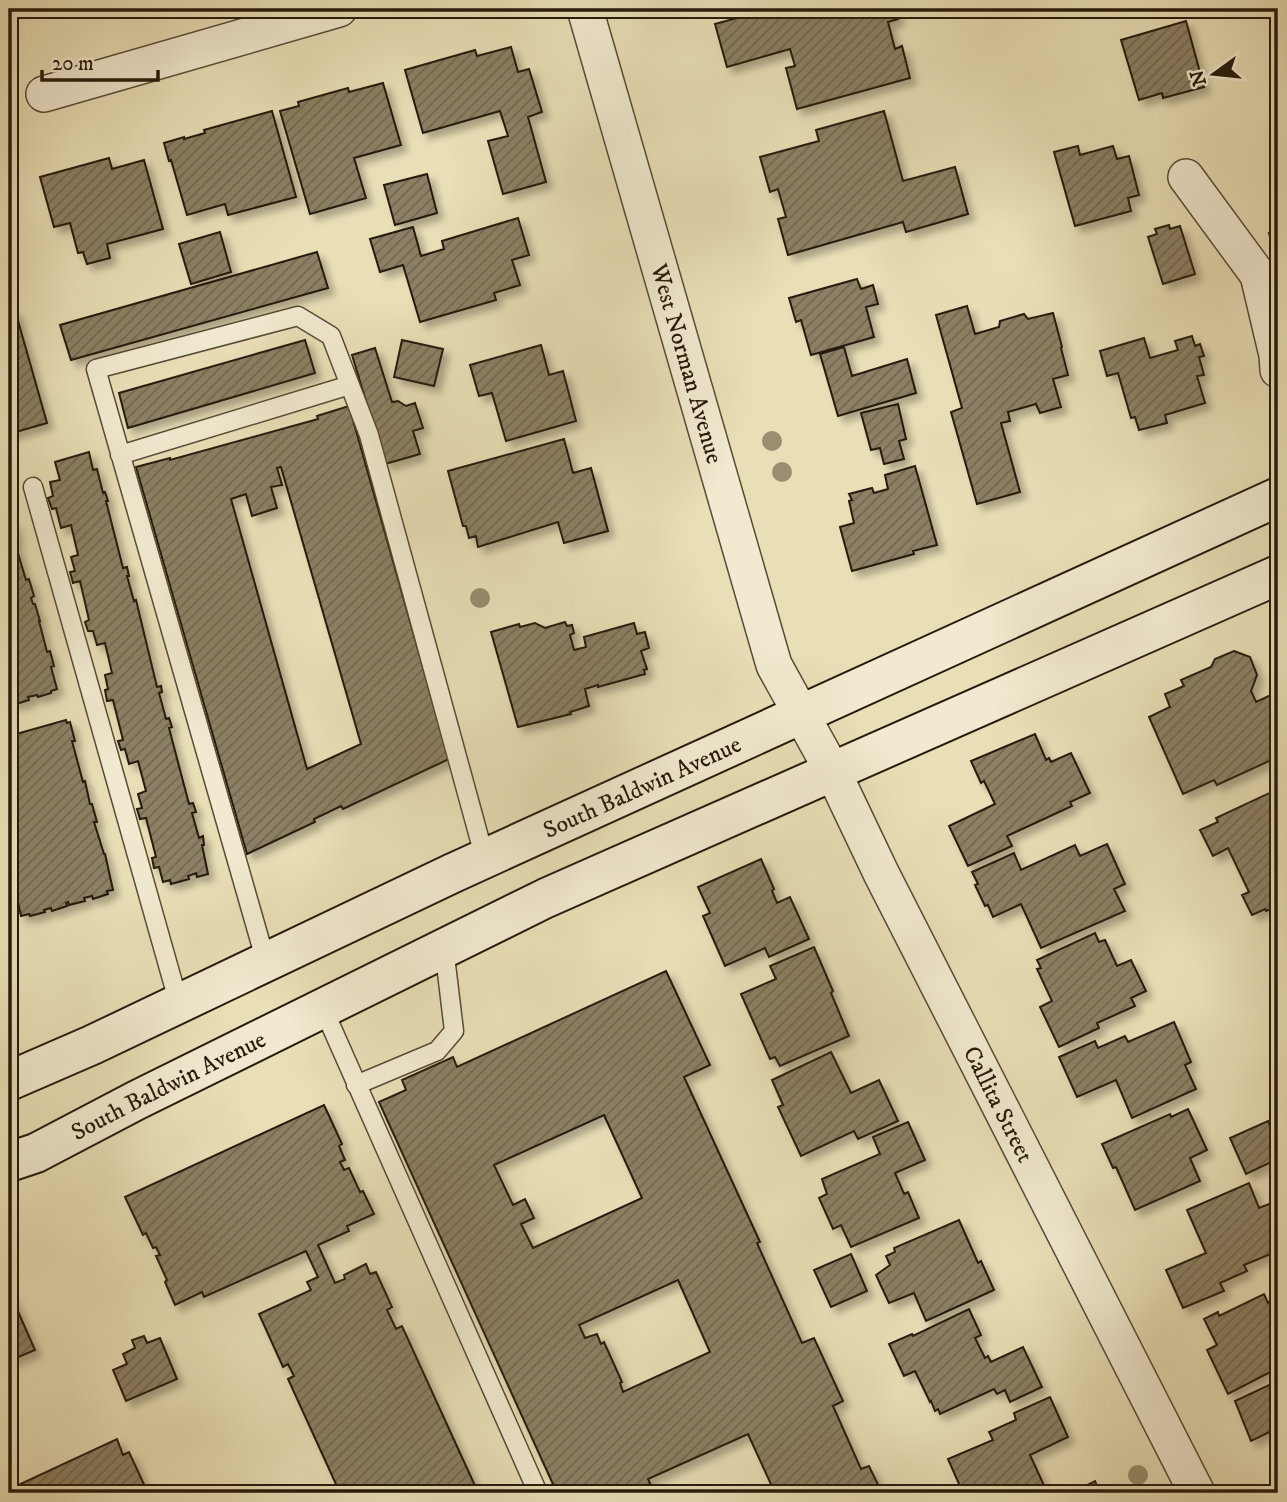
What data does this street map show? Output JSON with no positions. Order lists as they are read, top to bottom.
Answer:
{
  "streets": {
    "main road": ["South Baldwin Avenue"],
    "street": ["West Norman Avenue", "Callita Street"]
  },
  "crossings": [
    ["West Norman Avenue", "South Baldwin Avenue"],
    ["West Norman Avenue", "Callita Street"],
    ["South Baldwin Avenue", "Callita Street"]
  ],
  "scale_bar": "20 m",
  "north": "left"
}
